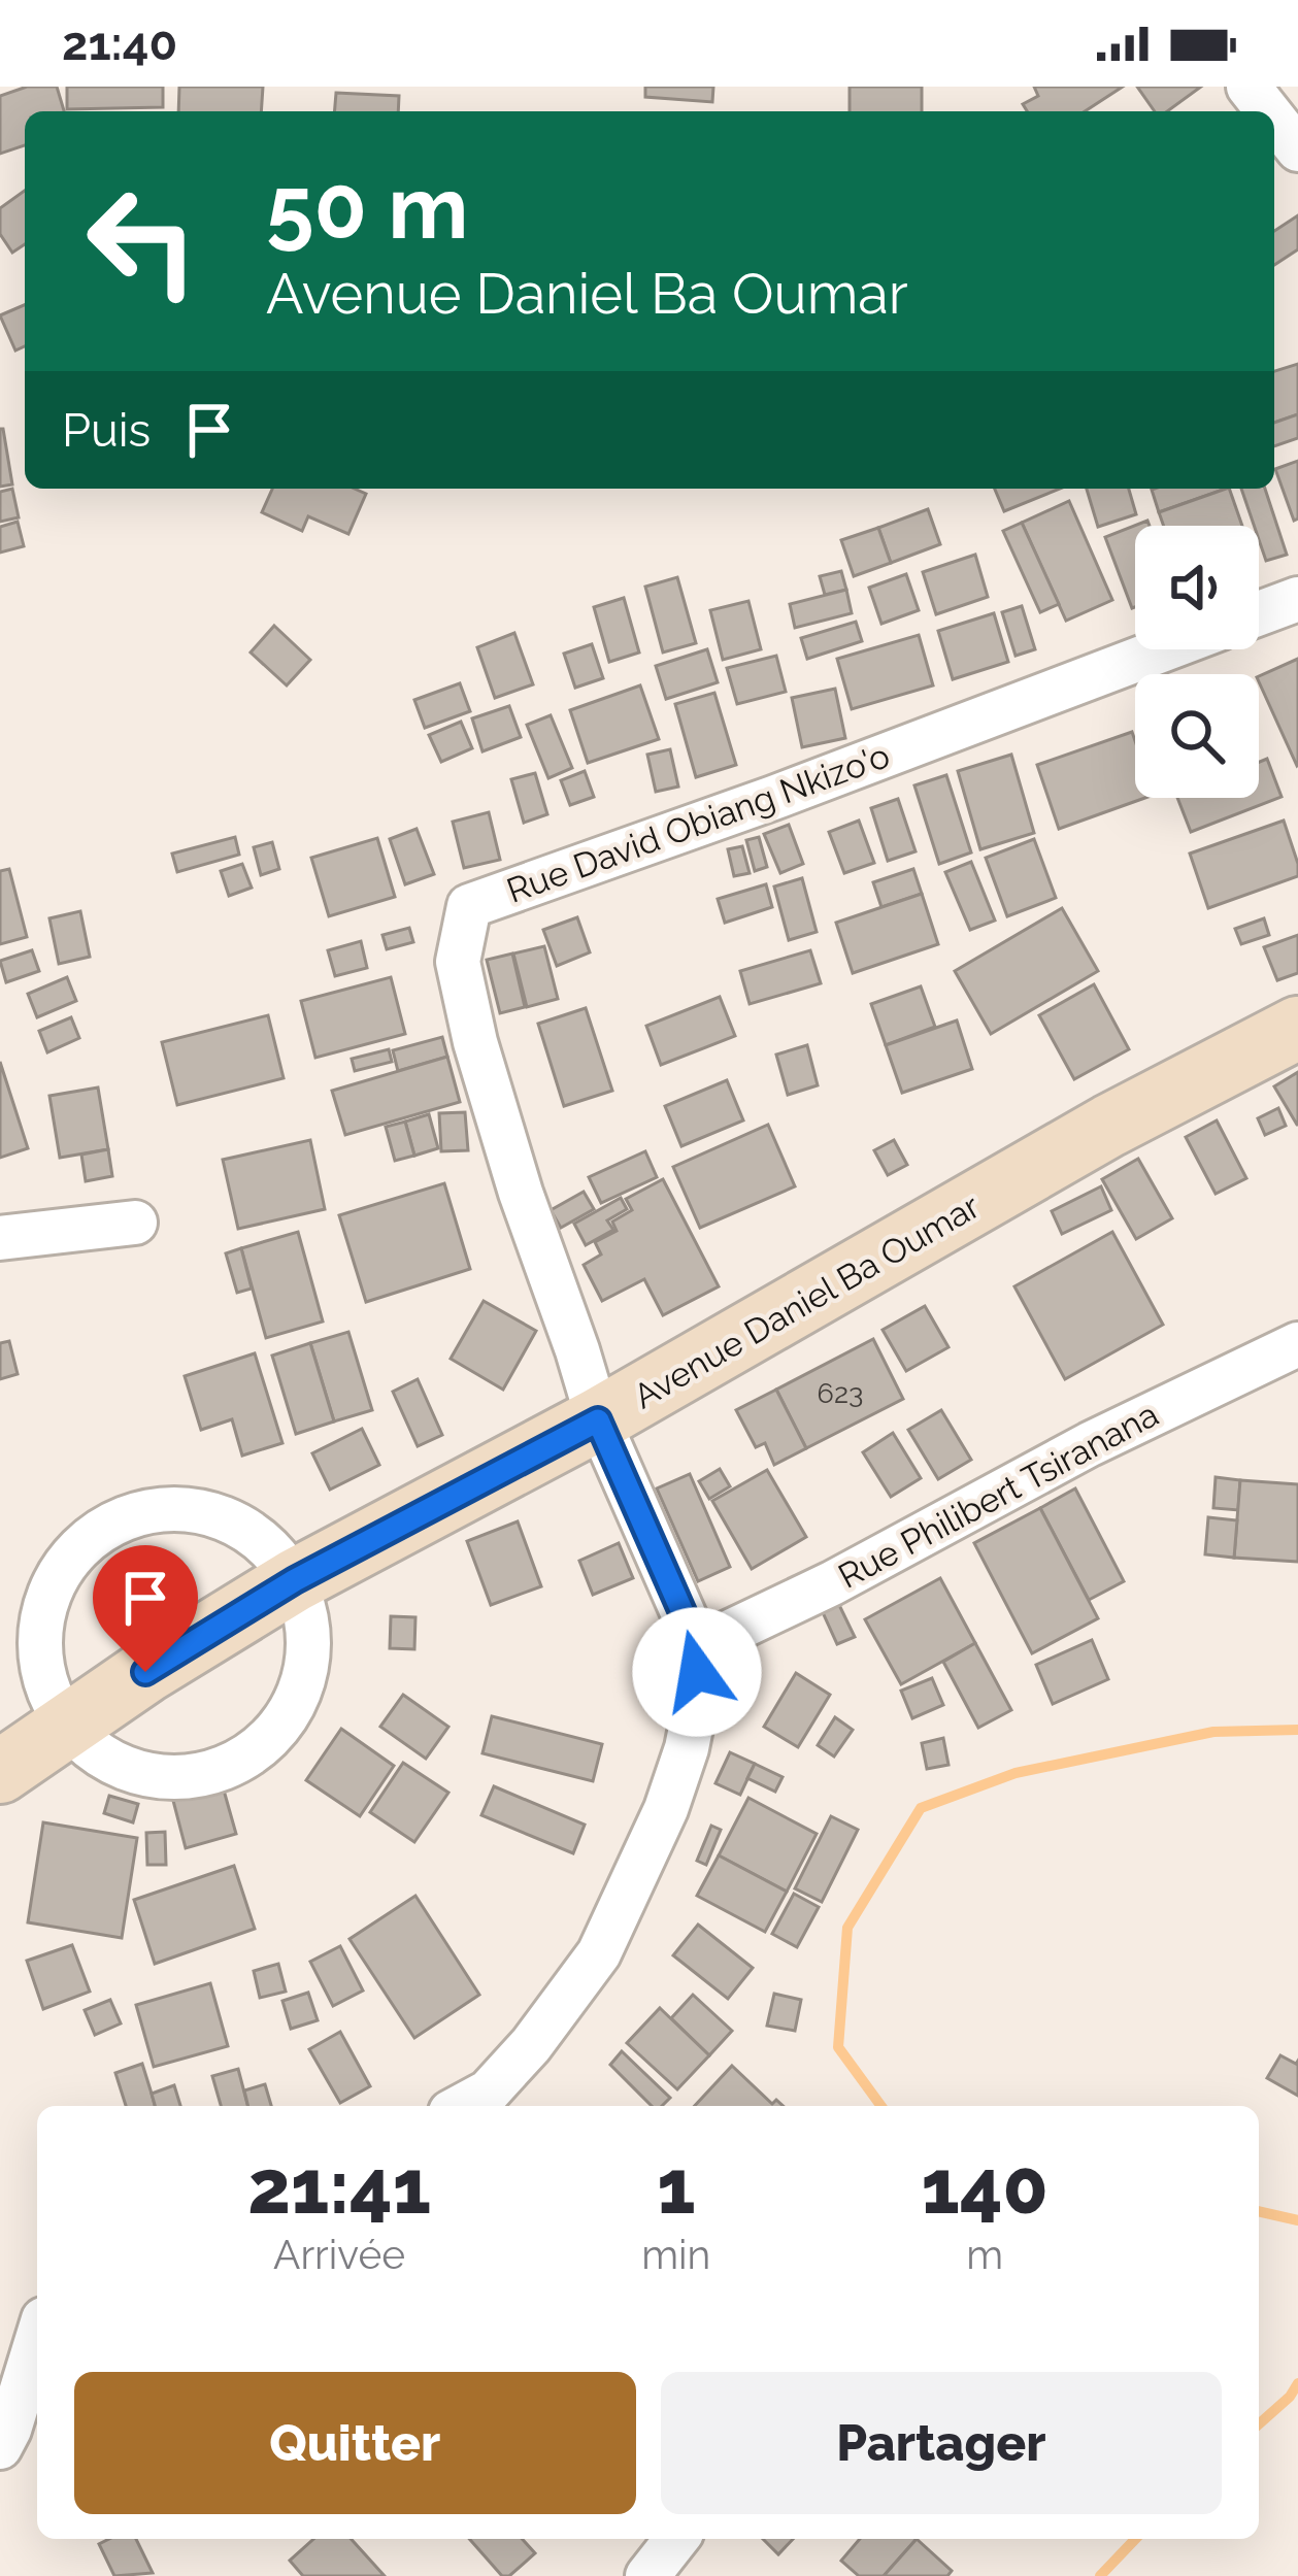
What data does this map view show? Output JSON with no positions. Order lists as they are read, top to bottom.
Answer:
{
  "streets": {
    "main road": ["Avenue Daniel Ba Oumar"],
    "street": ["Rue David Obiang Nkizo'o", "Rue Philibert Tsiranana"]
  },
  "crossings": [
    ["Rue David Obiang Nkizo'o", "Avenue Daniel Ba Oumar"]
  ],
  "house_numbers": ["623"],
  "page": {
    "status": "21:40",
    "turn": ["50 m", "Avenue Daniel Ba Oumar"],
    "then": "Puis",
    "eta": [
      "21:41",
      "Arrivée",
      "1",
      "min",
      "140",
      "m"
    ],
    "buttons": ["Quitter", "Partager"]
  }
}
